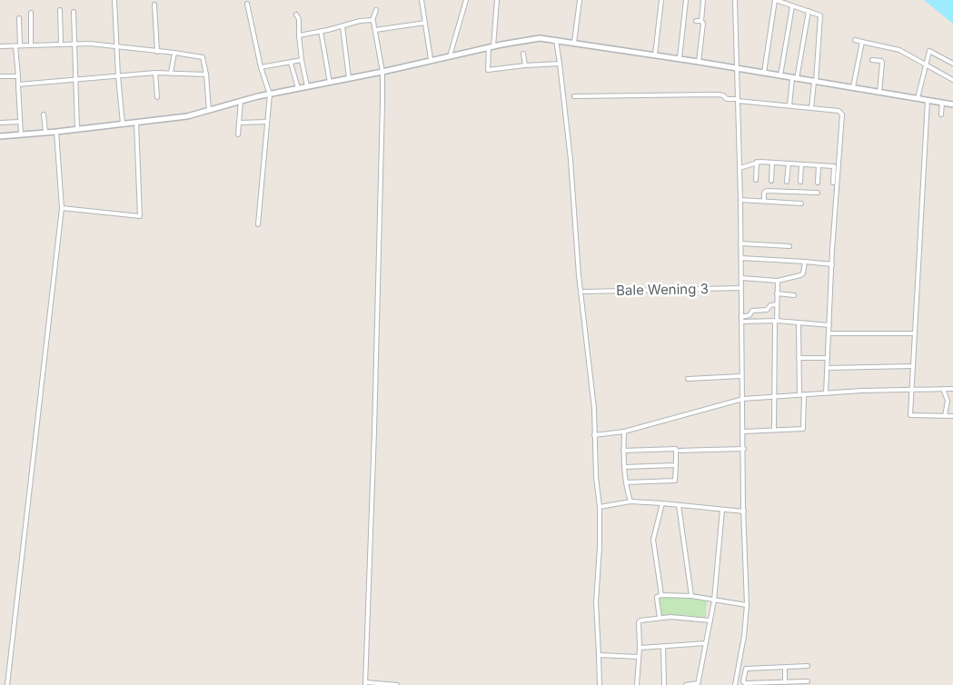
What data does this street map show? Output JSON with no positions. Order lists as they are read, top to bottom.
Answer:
{
  "streets": {
    "street": ["Bale Wening 3"]
  }
}
